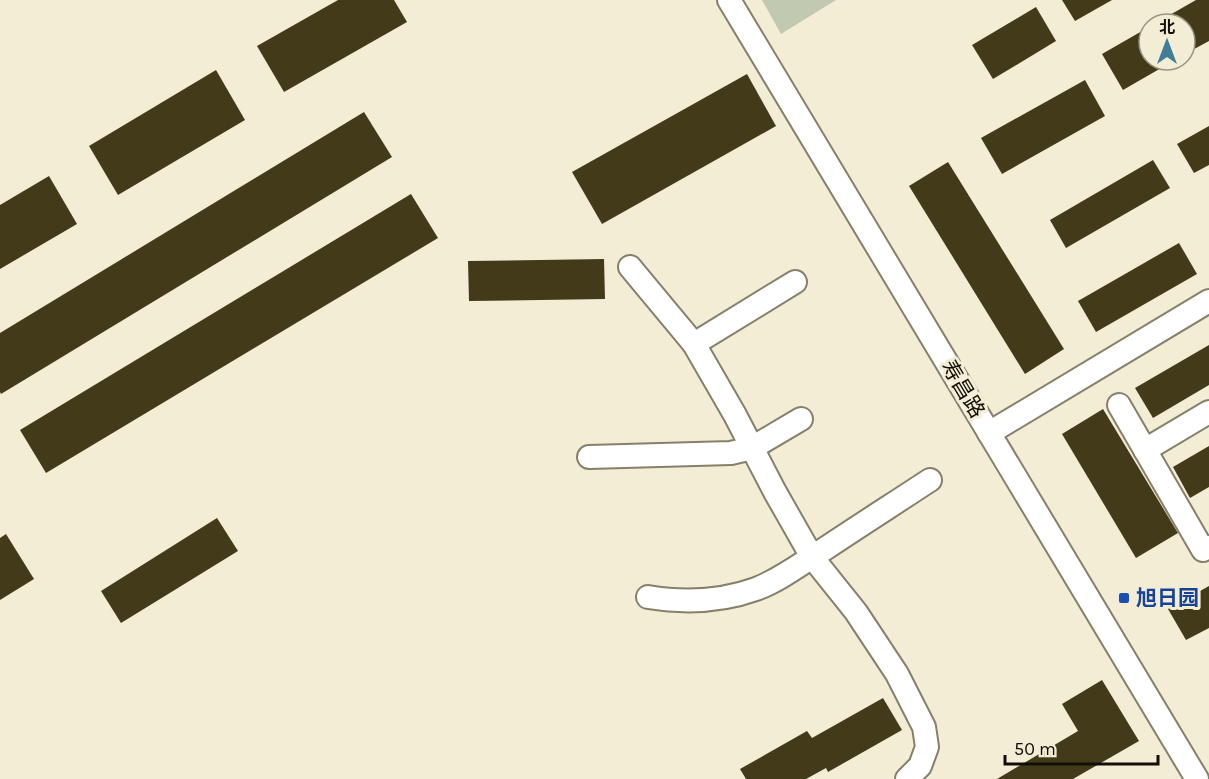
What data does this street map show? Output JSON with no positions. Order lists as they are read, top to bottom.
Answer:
{
  "streets": {
    "street": ["寿昌路"]
  },
  "places": {
    "transit": ["旭日园"]
  },
  "scale_bar": "50 m",
  "north": "top"
}
